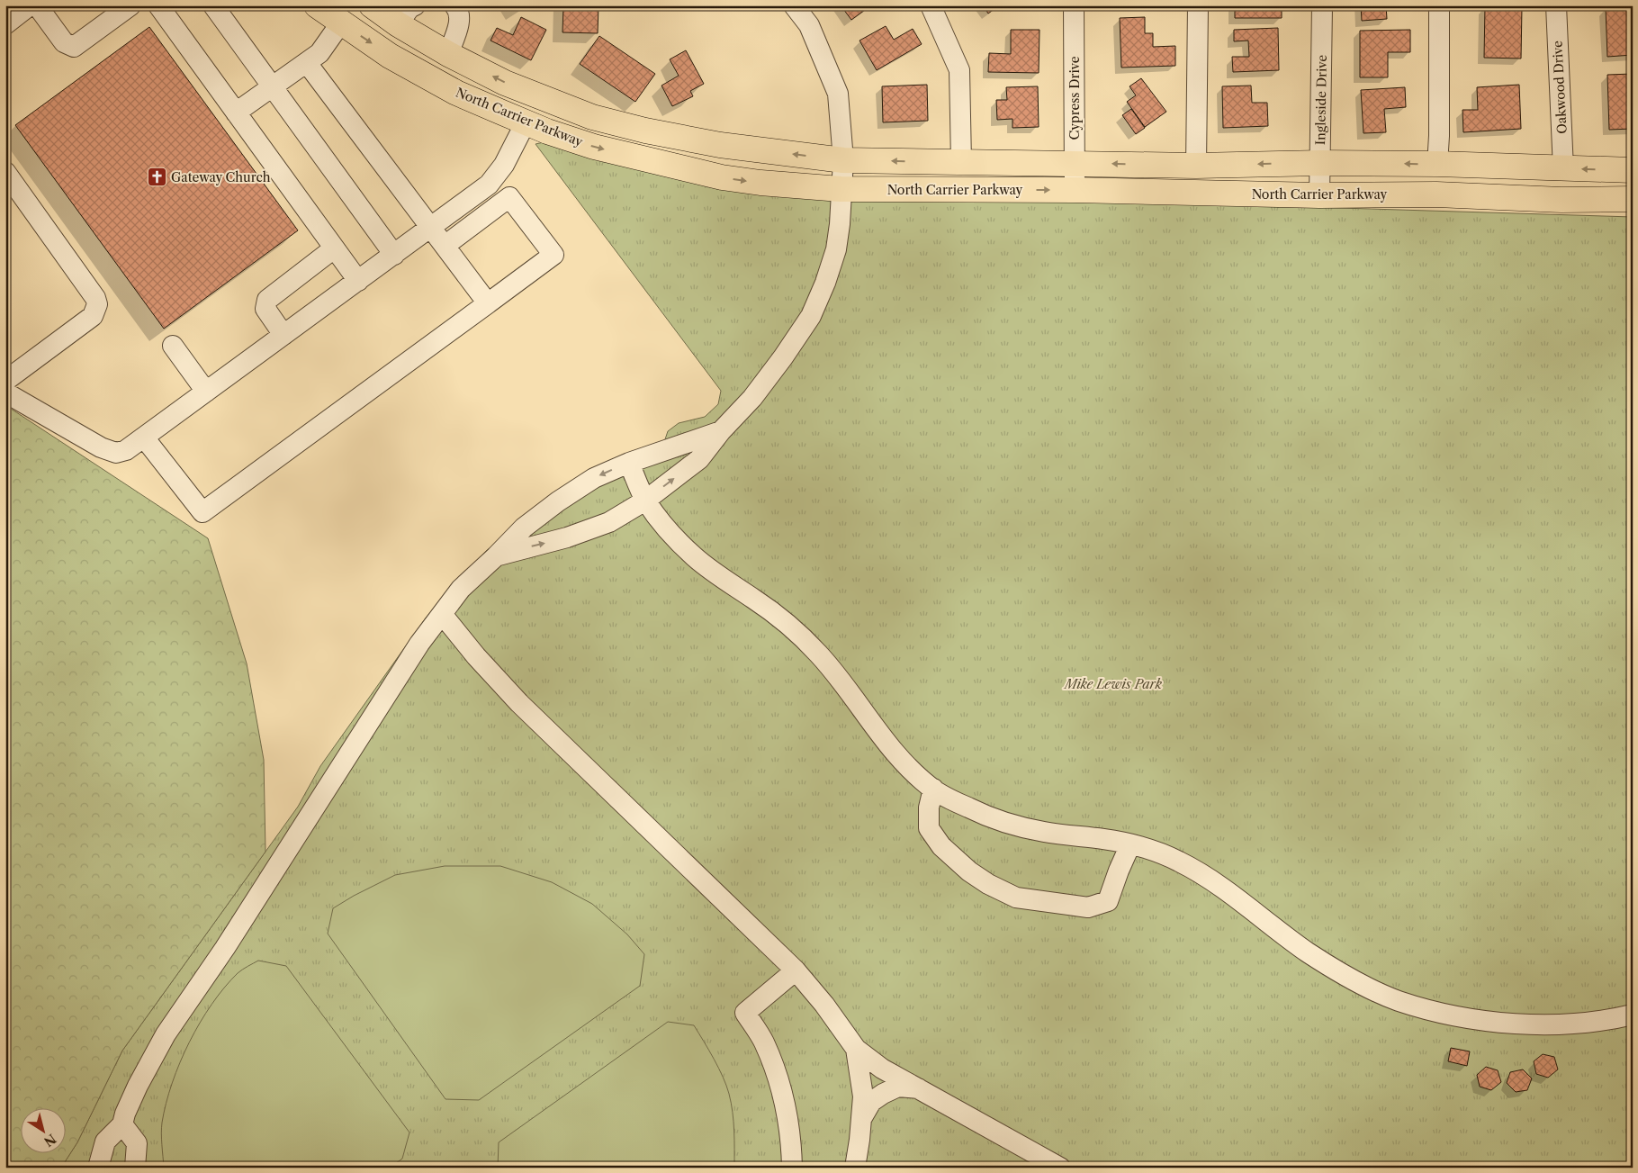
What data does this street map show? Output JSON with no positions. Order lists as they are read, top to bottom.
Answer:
{
  "streets": {
    "main road": ["North Carrier Parkway"],
    "street": ["Oakwood Drive", "Cypress Drive", "Ingleside Drive"]
  },
  "crossings": [
    ["Cypress Drive", "North Carrier Parkway"],
    ["Ingleside Drive", "North Carrier Parkway"]
  ],
  "parks": ["Mike Lewis Park"],
  "places": {
    "church": ["Gateway Church"]
  },
  "north": "bottom right"
}
